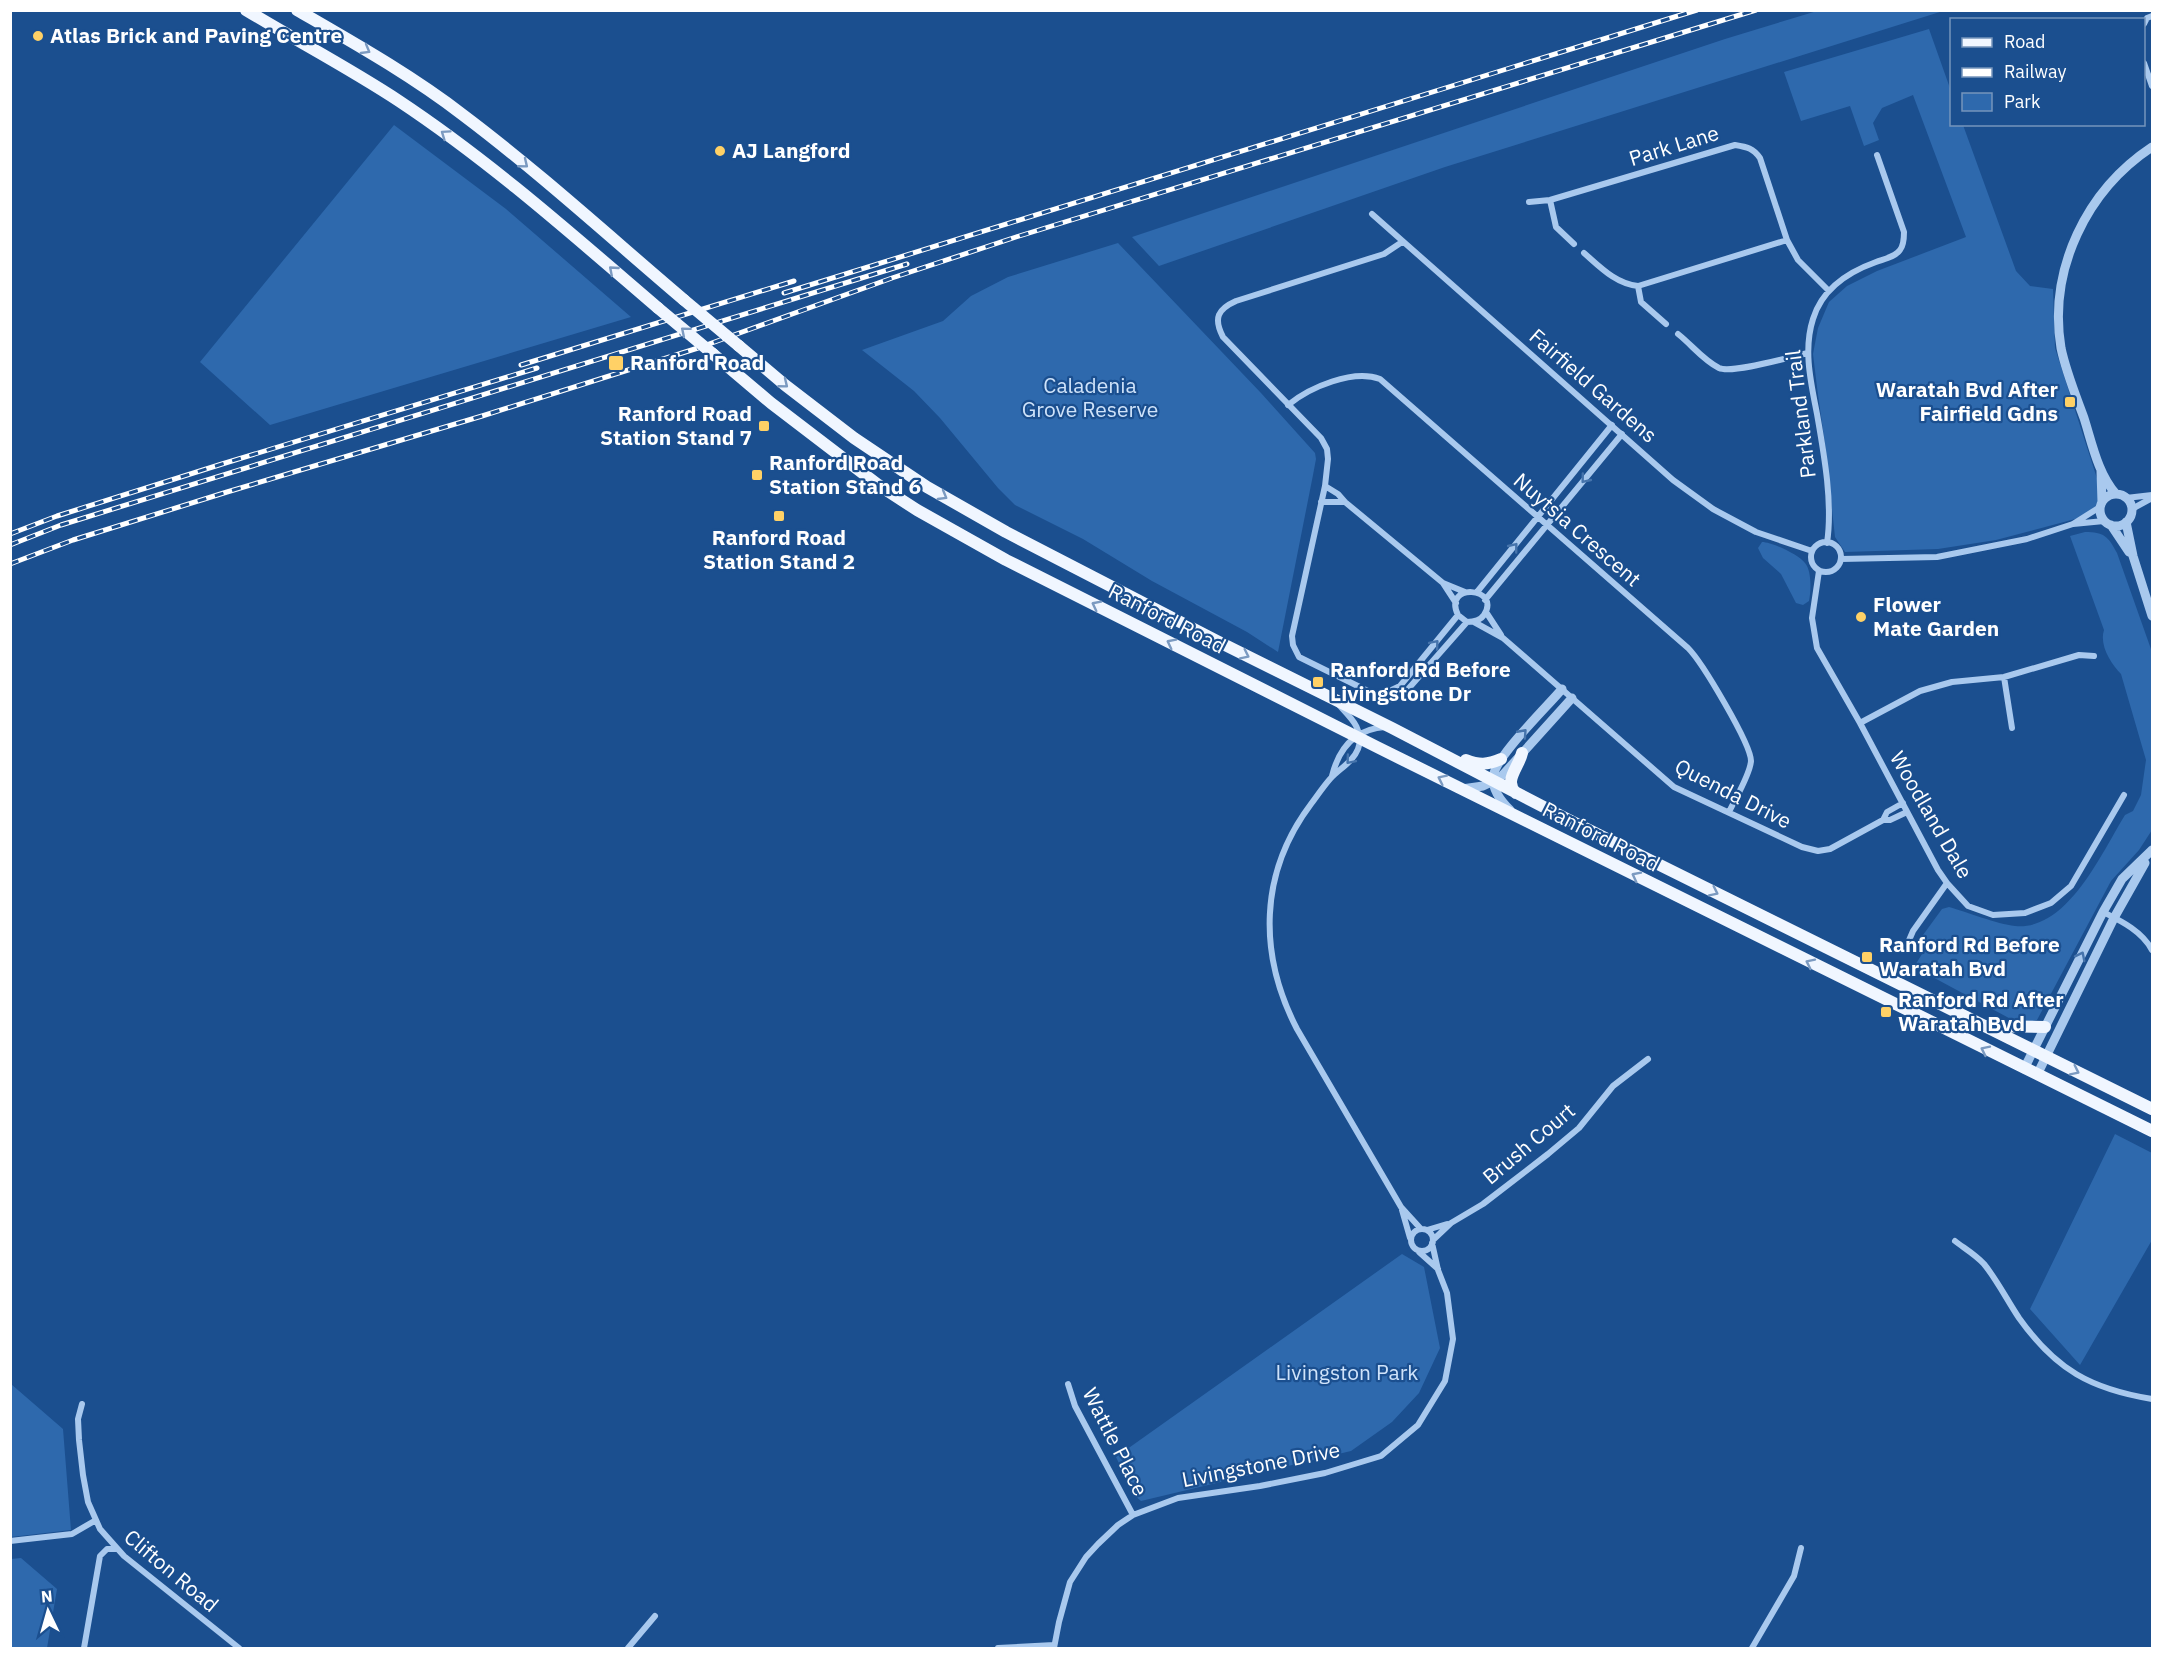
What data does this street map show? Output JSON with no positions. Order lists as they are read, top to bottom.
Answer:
{
  "streets": {
    "main road": ["Ranford Road"],
    "street": [
      "Park Lane",
      "Fairfield Gardens",
      "Parkland Trail",
      "Nuytsia Crescent",
      "Quenda Drive",
      "Woodland Dale",
      "Brush Court",
      "Wattle Place",
      "Livingstone Drive",
      "Clifton Road"
    ]
  },
  "crossings": [
    ["Park Lane", "Parkland Trail"],
    ["Fairfield Gardens", "Parkland Trail"],
    ["Fairfield Gardens", "Woodland Dale"],
    ["Parkland Trail", "Woodland Dale"],
    ["Nuytsia Crescent", "Quenda Drive"],
    ["Quenda Drive", "Woodland Dale"],
    ["Brush Court", "Livingstone Drive"],
    ["Wattle Place", "Livingstone Drive"]
  ],
  "parks": ["Caladenia Grove Reserve", "Livingston Park"],
  "places": {
    "other": ["Atlas Brick and Paving Centre", "AJ Langford", "Flower Mate Garden"],
    "transit": [
      "Ranford Road",
      "Waratah Bvd After Fairfield Gdns",
      "Ranford Road Station Stand 7",
      "Ranford Road Station Stand 6",
      "Ranford Road Station Stand 2",
      "Ranford Rd Before Livingstone Dr",
      "Ranford Rd Before Waratah Bvd",
      "Ranford Rd After Waratah Bvd"
    ]
  },
  "legend": ["Road", "Railway", "Park"],
  "north": "top"
}
